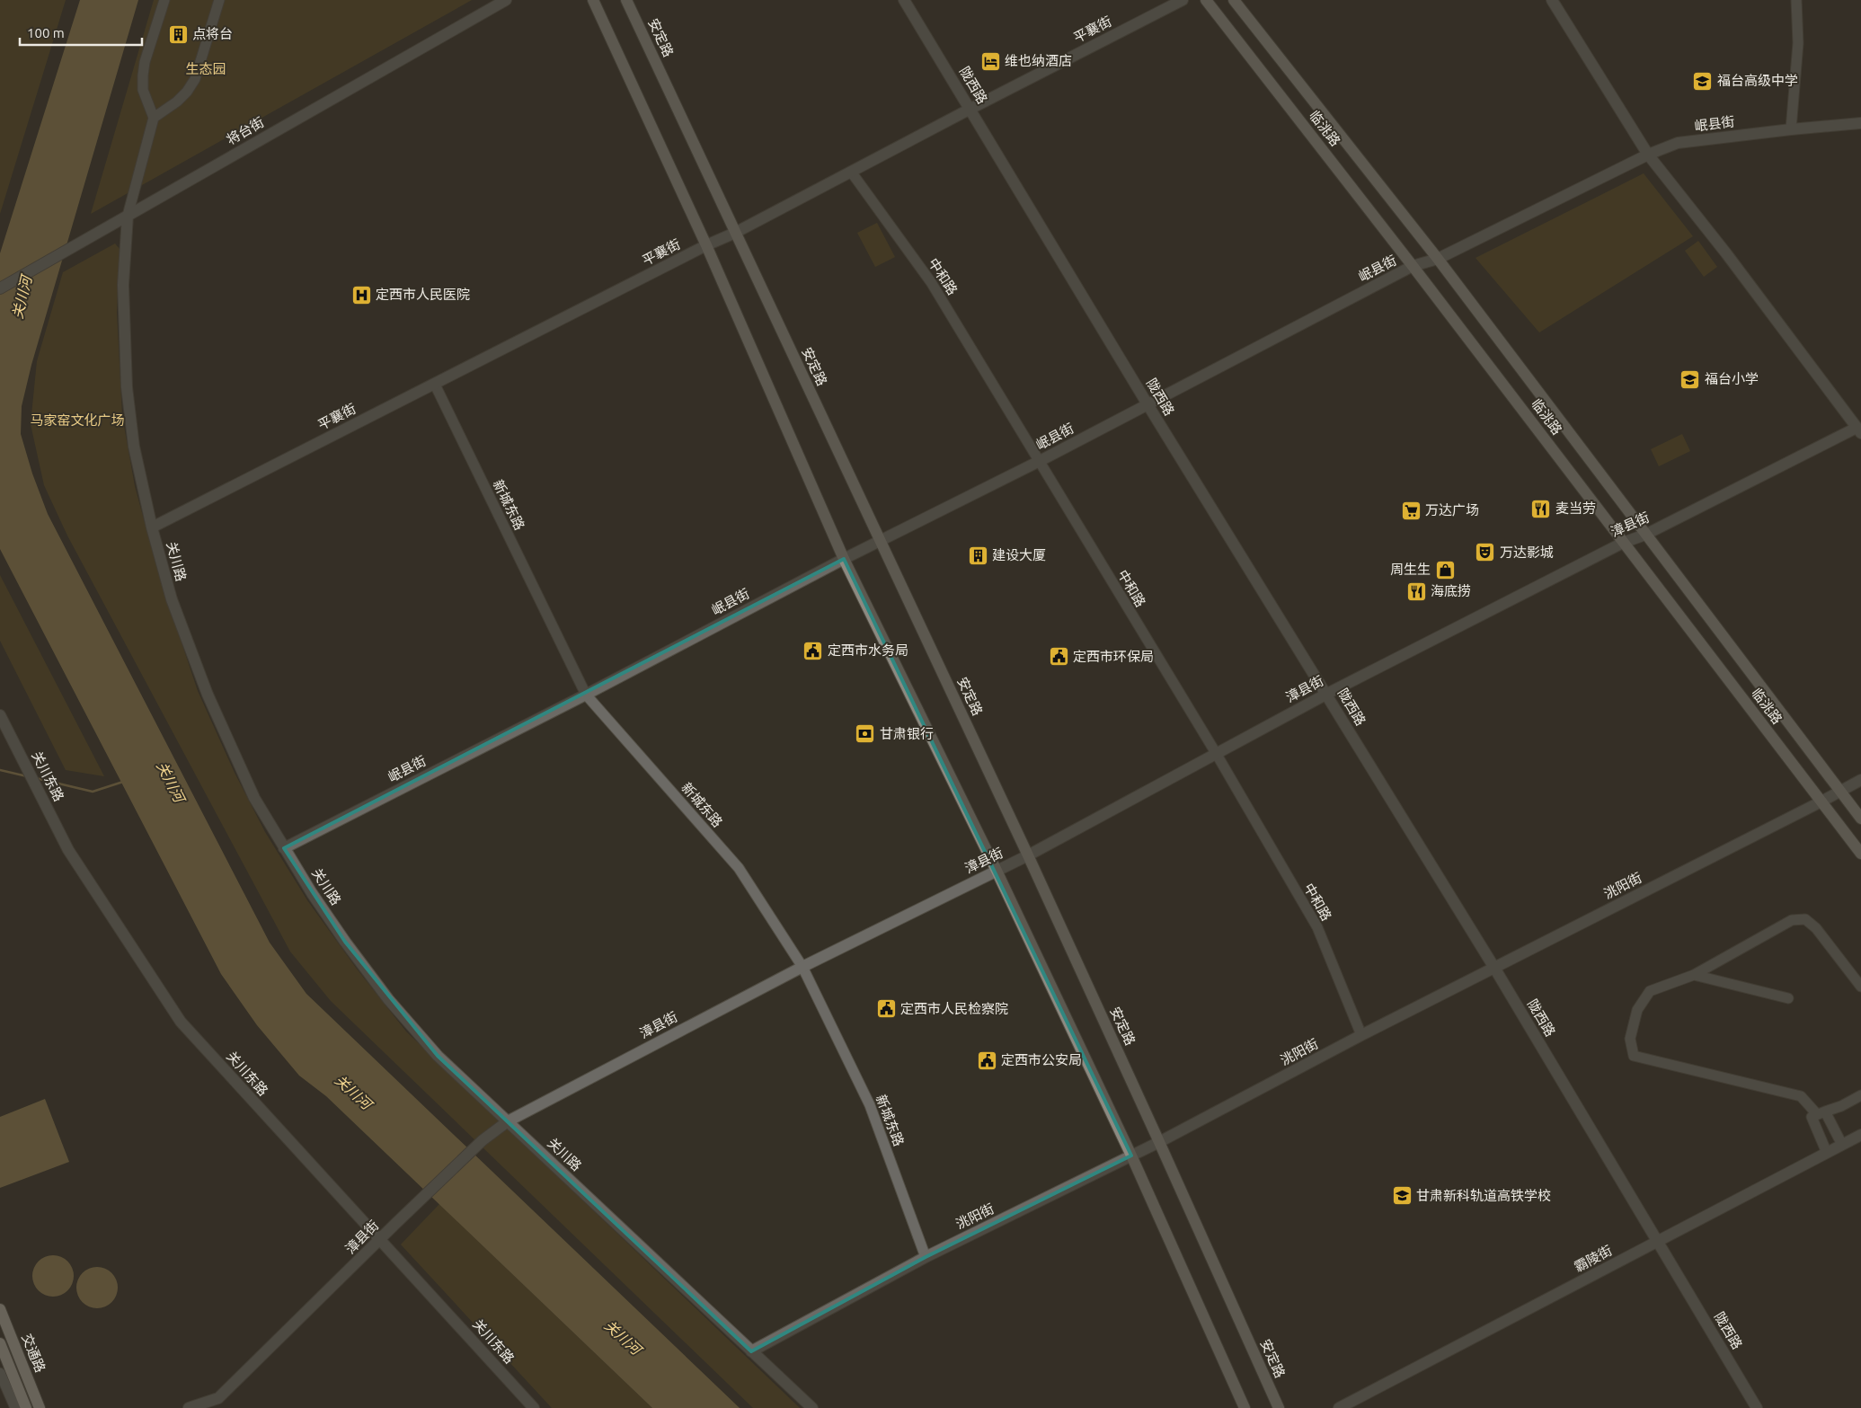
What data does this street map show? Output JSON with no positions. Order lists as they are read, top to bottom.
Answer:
{
  "streets": {
    "main road": ["安定路", "临洮路", "交通路"],
    "street": [
      "平襄街",
      "陇西路",
      "岷县街",
      "将台街",
      "中和路",
      "新城东路",
      "漳县街",
      "关川路",
      "关川东路",
      "洮阳街",
      "霸陵街"
    ]
  },
  "crossings": [
    ["平襄街", "安定路"],
    ["平襄街", "陇西路"],
    ["平襄街", "中和路"],
    ["平襄街", "新城东路"],
    ["平襄街", "关川路"],
    ["安定路", "岷县街"],
    ["安定路", "漳县街"],
    ["安定路", "洮阳街"],
    ["陇西路", "岷县街"],
    ["陇西路", "漳县街"],
    ["陇西路", "洮阳街"],
    ["陇西路", "霸陵街"],
    ["岷县街", "临洮路"],
    ["岷县街", "中和路"],
    ["岷县街", "新城东路"],
    ["岷县街", "关川路"],
    ["临洮路", "漳县街"],
    ["临洮路", "洮阳街"],
    ["将台街", "关川路"],
    ["中和路", "漳县街"],
    ["中和路", "洮阳街"],
    ["新城东路", "漳县街"],
    ["新城东路", "洮阳街"],
    ["漳县街", "关川路"],
    ["漳县街", "关川东路"],
    ["关川路", "洮阳街"]
  ],
  "water": ["关川河"],
  "parks": ["生态园", "马家窑文化广场"],
  "places": {
    "building": ["点将台", "建设大厦"],
    "hotel": ["维也纳酒店"],
    "school or university": ["福台高级中学", "福台小学", "甘肃新科轨道高铁学校"],
    "hospital": ["定西市人民医院"],
    "restaurant": ["麦当劳", "海底捞"],
    "supermarket": ["万达广场"],
    "theatre": ["万达影城"],
    "shop": ["周生生"],
    "public building": [
      "定西市水务局",
      "定西市环保局",
      "定西市人民检察院",
      "定西市公安局"
    ],
    "bank": ["甘肃银行"]
  },
  "scale_bar": "100 m"
}
